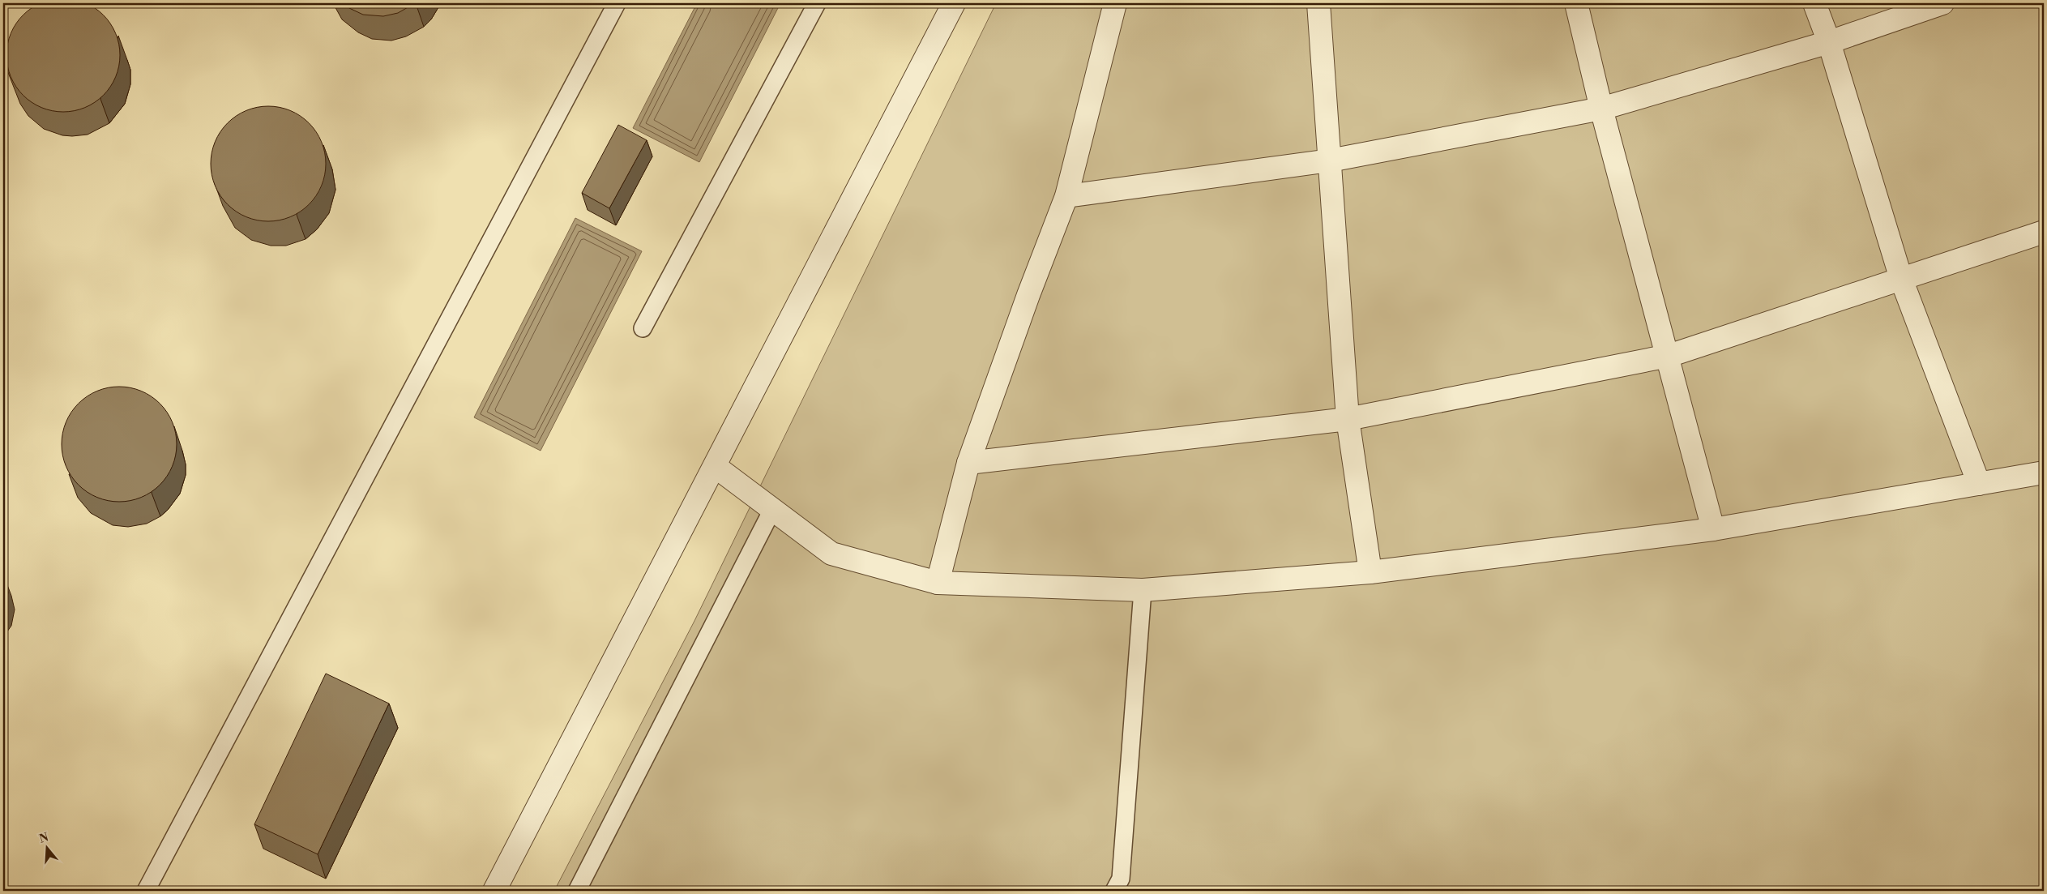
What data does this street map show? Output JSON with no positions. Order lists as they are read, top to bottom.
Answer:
{
  "north": "top"
}
